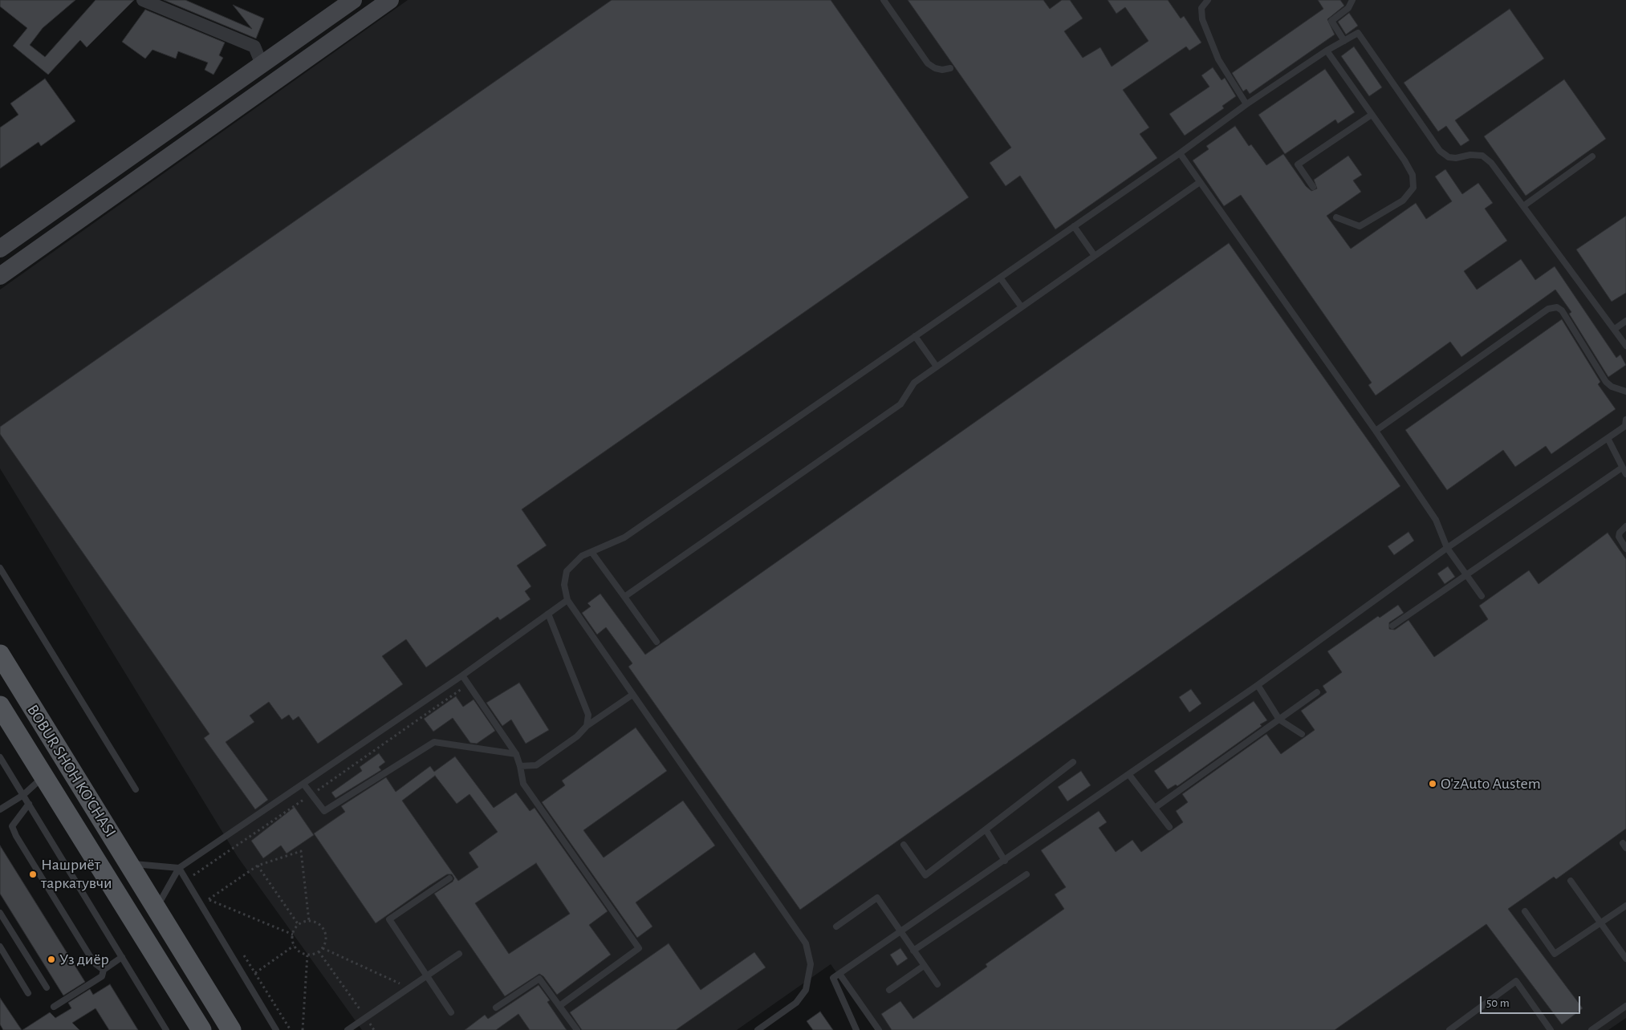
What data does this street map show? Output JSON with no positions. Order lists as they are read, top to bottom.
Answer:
{
  "streets": {
    "main road": ["BOBUR SHOH KO'CHASI"]
  },
  "places": ["O'zAuto Austem", "Нашриёт таркатувчи", "Уз диёр"],
  "scale_bar": "50 m"
}
